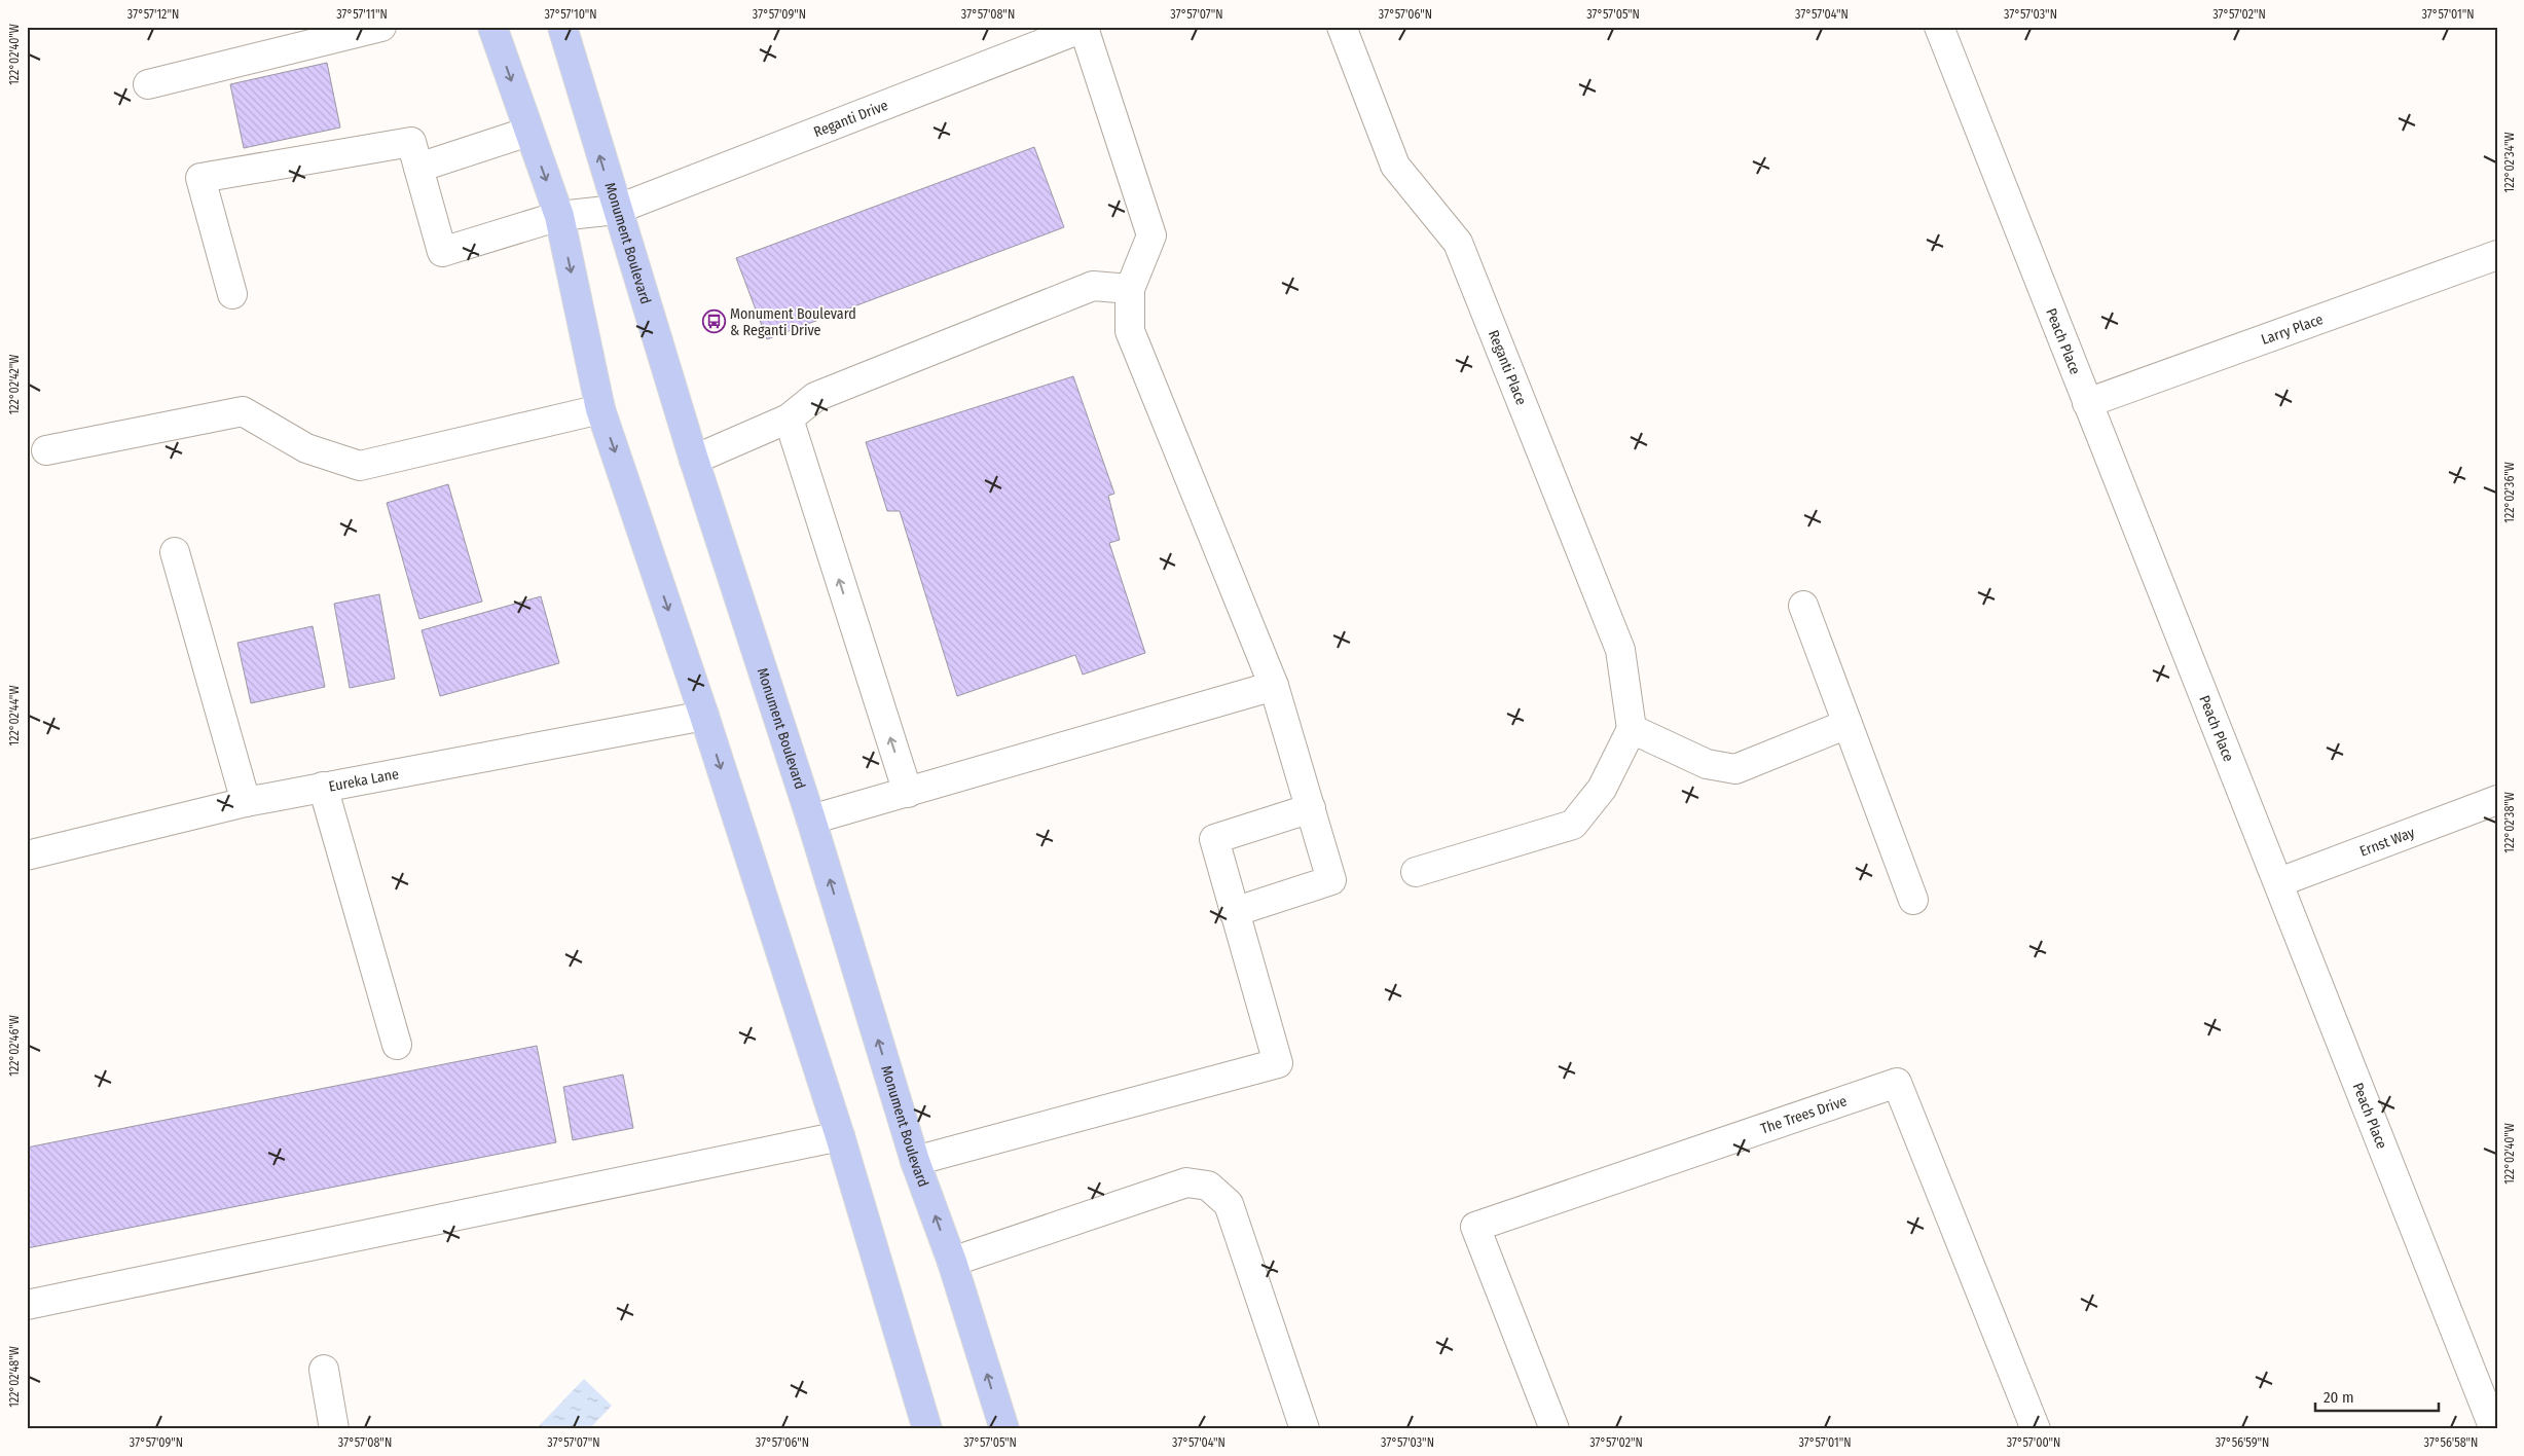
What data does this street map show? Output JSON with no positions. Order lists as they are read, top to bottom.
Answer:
{
  "streets": {
    "main road": ["Monument Boulevard"],
    "street": [
      "Reganti Drive",
      "Larry Place",
      "Peach Place",
      "Reganti Place",
      "Eureka Lane",
      "Ernst Way",
      "The Trees Drive"
    ]
  },
  "crossings": [
    ["Reganti Drive", "Monument Boulevard"],
    ["Larry Place", "Peach Place"],
    ["Peach Place", "Ernst Way"]
  ],
  "places": {
    "bus stop": ["Monument Boulevard & Reganti Drive"]
  },
  "scale_bar": "20 m",
  "coordinates": [
    "37°57'12\"N",
    "37°57'11\"N",
    "37°57'10\"N",
    "37°57'09\"N",
    "37°57'08\"N",
    "37°57'07\"N",
    "37°57'06\"N",
    "37°57'05\"N",
    "37°57'04\"N",
    "37°57'03\"N",
    "37°57'02\"N",
    "37°57'01\"N",
    "122°02'40\"W",
    "122°02'34\"W",
    "122°02'42\"W",
    "122°02'36\"W",
    "122°02'44\"W",
    "122°02'38\"W",
    "122°02'46\"W",
    "122°02'48\"W",
    "37°57'00\"N",
    "37°56'59\"N",
    "37°56'58\"N"
  ]
}
